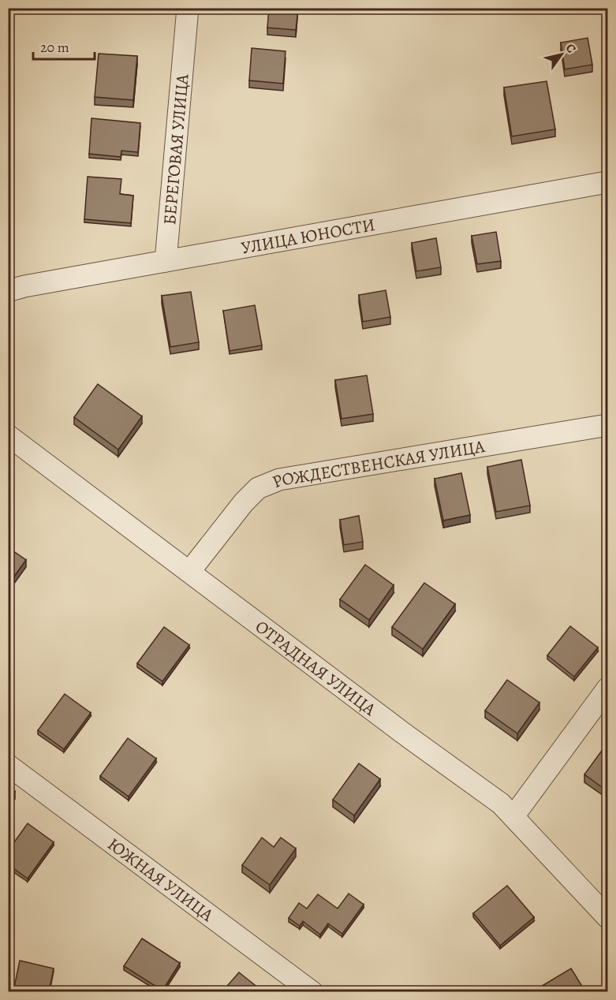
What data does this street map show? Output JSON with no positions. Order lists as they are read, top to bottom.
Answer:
{
  "streets": {
    "street": [
      "БЕРЕГОВАЯ УЛИЦА",
      "УЛИЦА ЮНОСТИ",
      "РОЖДЕСТВЕНСКАЯ УЛИЦА",
      "ОТРАДНАЯ УЛИЦА",
      "ЮЖНАЯ УЛИЦА"
    ]
  },
  "crossings": [
    ["БЕРЕГОВАЯ УЛИЦА", "УЛИЦА ЮНОСТИ"],
    ["РОЖДЕСТВЕНСКАЯ УЛИЦА", "ОТРАДНАЯ УЛИЦА"]
  ],
  "scale_bar": "20 m",
  "north": "top right"
}
